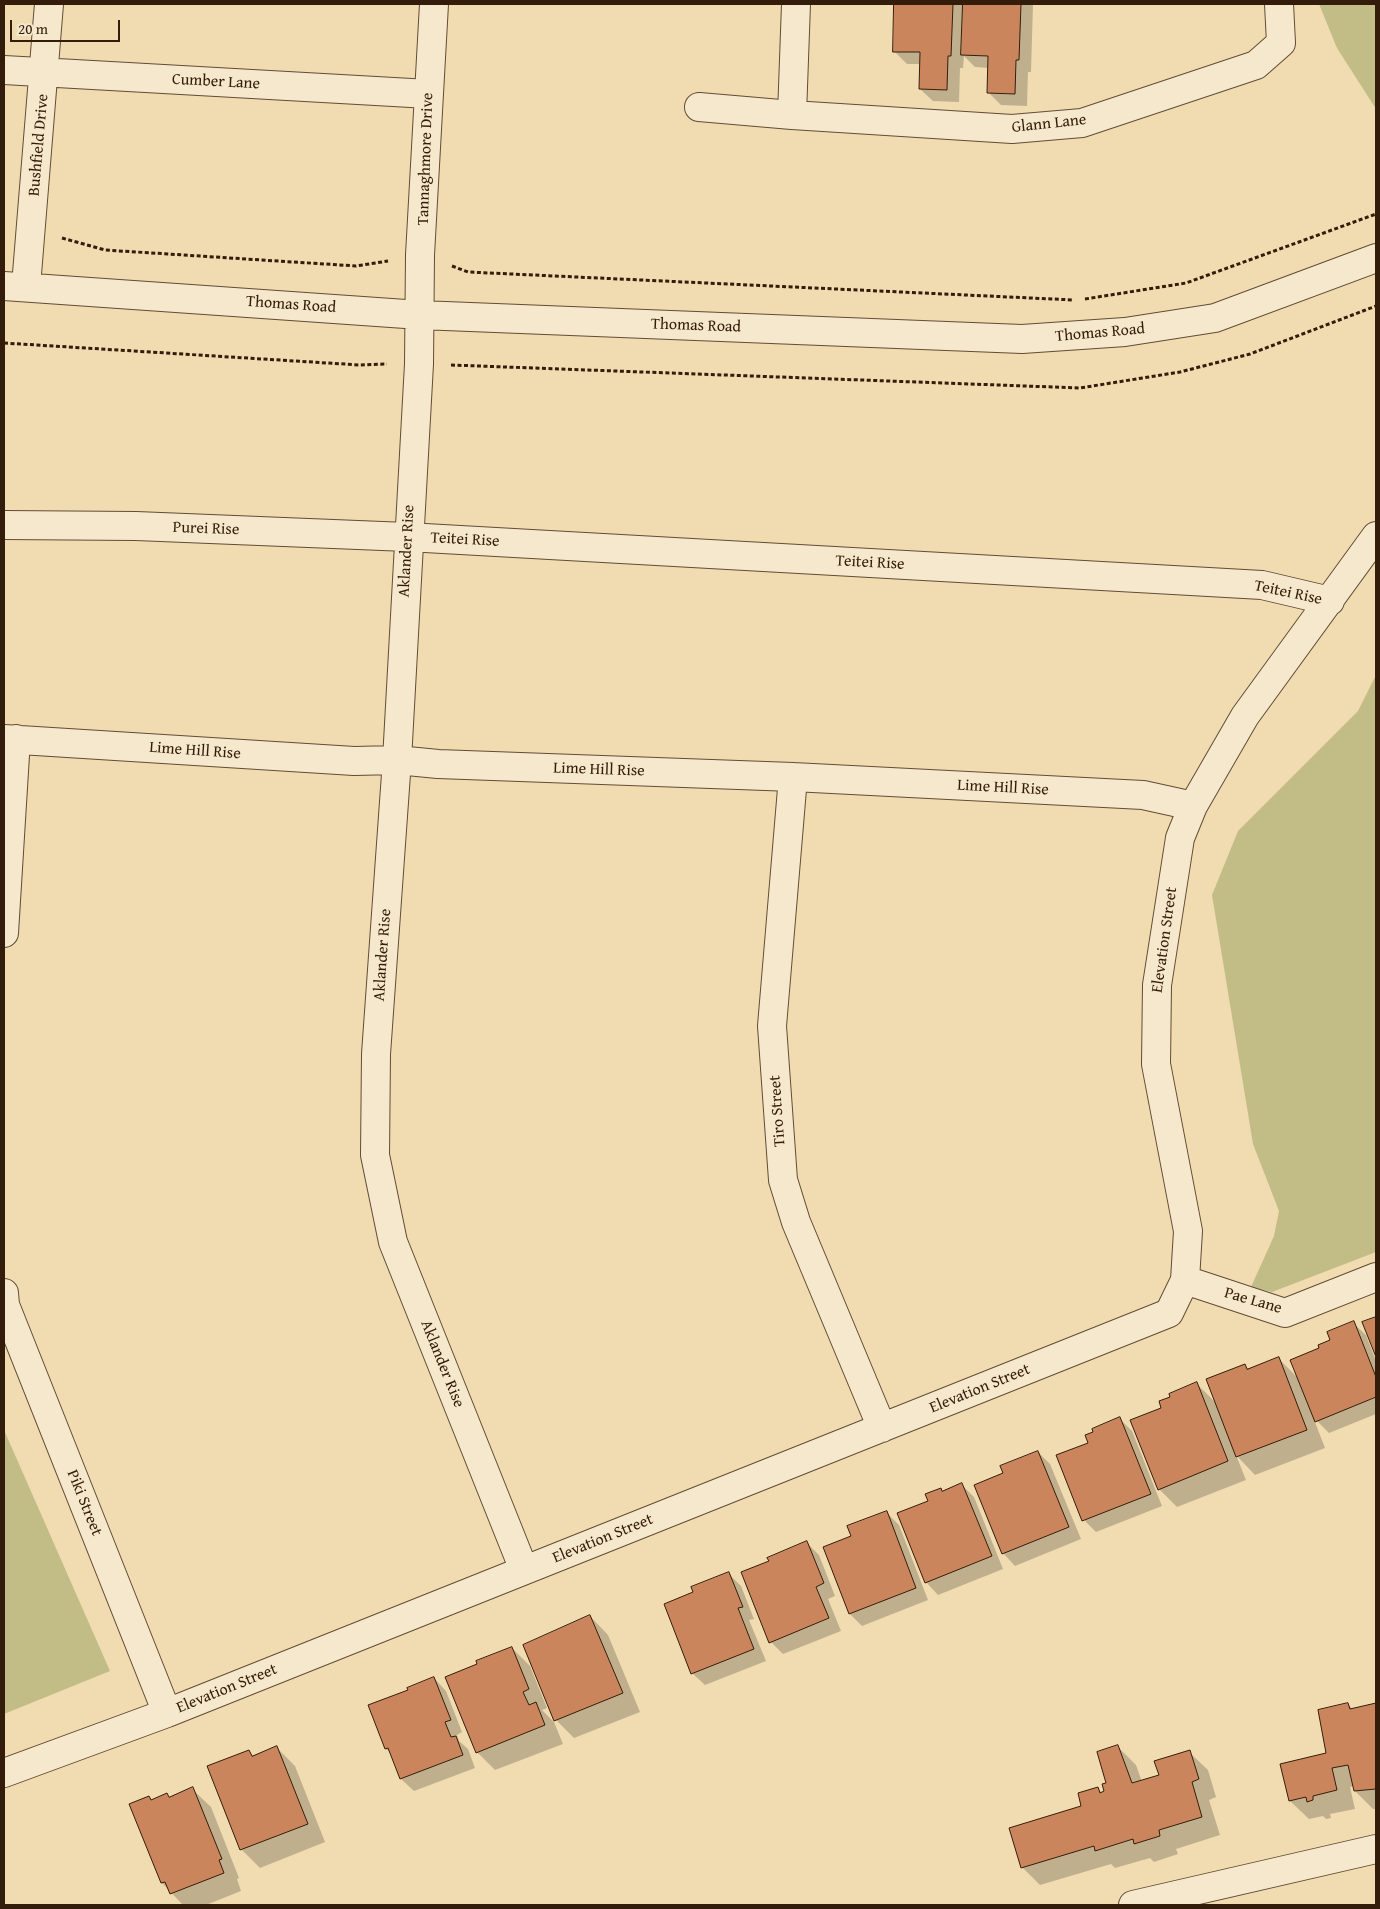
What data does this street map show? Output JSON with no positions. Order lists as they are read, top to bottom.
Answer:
{
  "streets": {
    "street": [
      "Cumber Lane",
      "Glann Lane",
      "Bushfield Drive",
      "Tannaghmore Drive",
      "Thomas Road",
      "Purei Rise",
      "Teitei Rise",
      "Aklander Rise",
      "Lime Hill Rise",
      "Elevation Street",
      "Tiro Street",
      "Pae Lane",
      "Piki Street"
    ]
  },
  "crossings": [
    ["Cumber Lane", "Bushfield Drive"],
    ["Cumber Lane", "Tannaghmore Drive"],
    ["Bushfield Drive", "Thomas Road"],
    ["Tannaghmore Drive", "Thomas Road"],
    ["Tannaghmore Drive", "Aklander Rise"],
    ["Thomas Road", "Aklander Rise"],
    ["Purei Rise", "Teitei Rise"],
    ["Purei Rise", "Aklander Rise"],
    ["Teitei Rise", "Aklander Rise"],
    ["Teitei Rise", "Elevation Street"],
    ["Aklander Rise", "Lime Hill Rise"],
    ["Aklander Rise", "Elevation Street"],
    ["Lime Hill Rise", "Elevation Street"],
    ["Lime Hill Rise", "Tiro Street"],
    ["Elevation Street", "Tiro Street"],
    ["Elevation Street", "Pae Lane"],
    ["Elevation Street", "Piki Street"]
  ],
  "scale_bar": "20 m"
}
